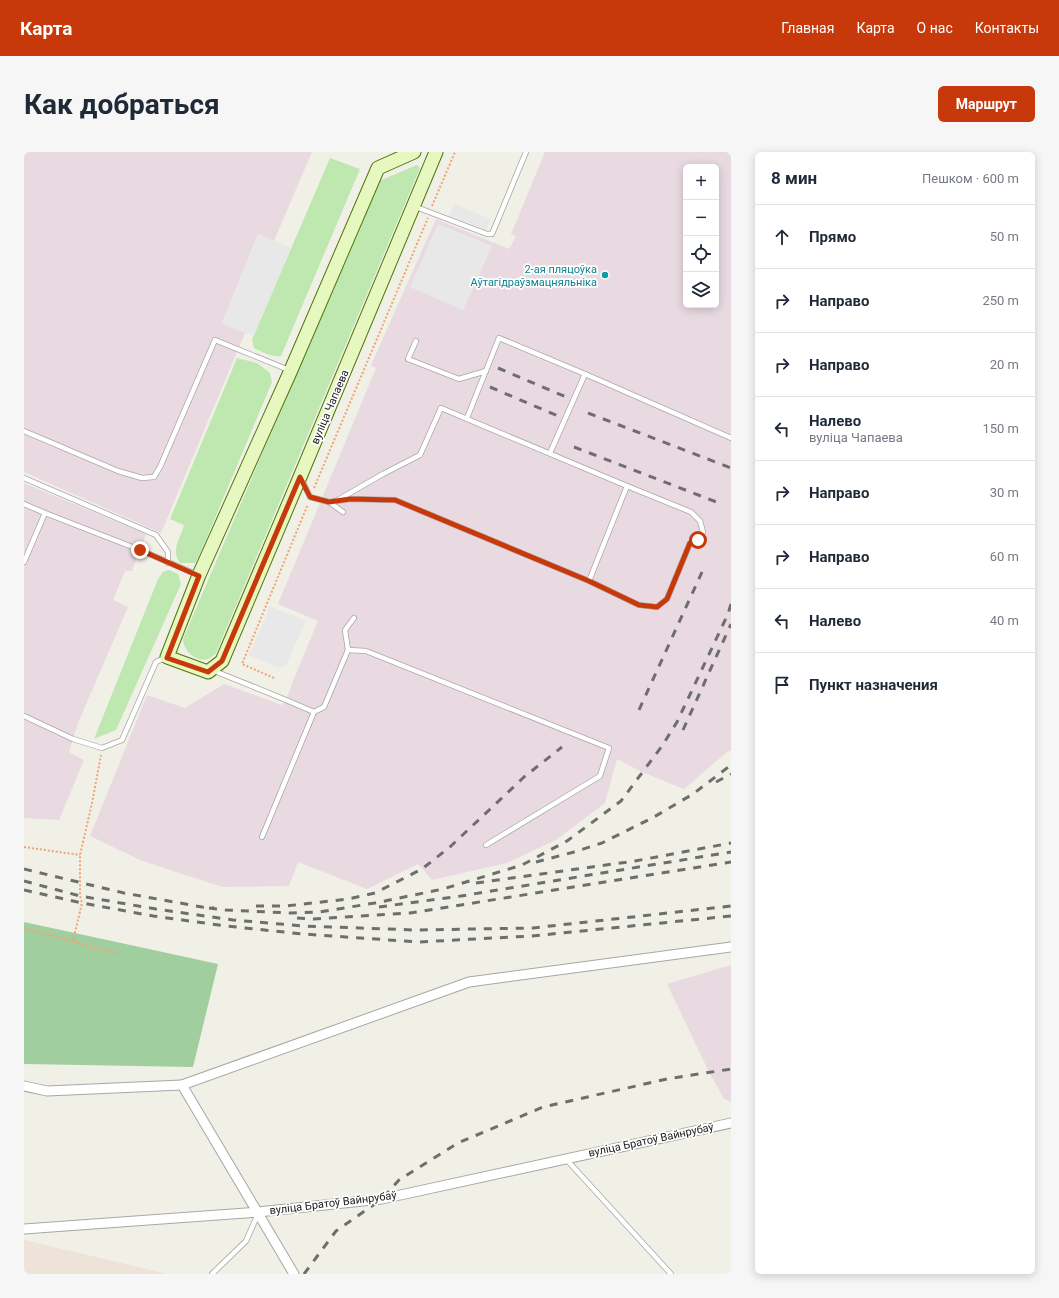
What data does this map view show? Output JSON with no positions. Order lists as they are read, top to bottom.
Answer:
{
  "streets": {
    "street": ["вуліца Чапаева", "вуліца Братоў Вайнрубаў"]
  },
  "places": ["2-ая пляцоўка Аўтагідраўзмацняльніка"],
  "page": {
    "header": "Карта",
    "nav": [
      "Главная",
      "Карта",
      "О нас",
      "Контакты"
    ],
    "buttons": "Маршрут",
    "title": "Как добраться",
    "heading": ["8 мин", "Пешком · 600 m"],
    "map_buttons": ["+", "−"],
    "list": [
      ["Прямо", "50 m"],
      ["Направо", "250 m"],
      ["Направо", "20 m"],
      ["Налево", "вуліца Чапаева", "150 m"],
      ["Направо", "30 m"],
      ["Направо", "60 m"],
      ["Налево", "40 m"],
      "Пункт назначения"
    ]
  }
}
